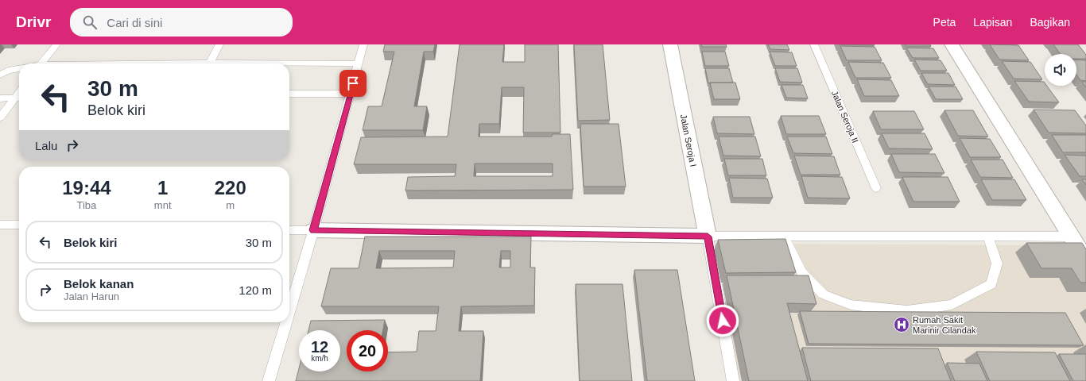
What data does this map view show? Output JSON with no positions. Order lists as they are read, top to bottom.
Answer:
{
  "streets": {
    "street": ["Jalan Seroja I"],
    "lane": ["Jalan Seroja II"]
  },
  "places": {
    "hospital": ["Rumah Sakit Marinir Cilandak"]
  },
  "page": {
    "header": "Drivr",
    "search": "Cari di sini",
    "nav": ["Peta", "Lapisan", "Bagikan"],
    "turn": ["30 m", "Belok kiri"],
    "then": "Lalu",
    "eta": [
      "19:44",
      "Tiba",
      "1",
      "mnt",
      "220",
      "m"
    ],
    "list": [
      {
        "name": "Belok kiri",
        "value": "30 m"
      },
      {
        "name": "Belok kanan",
        "note": "Jalan Harun",
        "value": "120 m"
      }
    ],
    "speed": "12 km/h",
    "limit": "20"
  }
}
